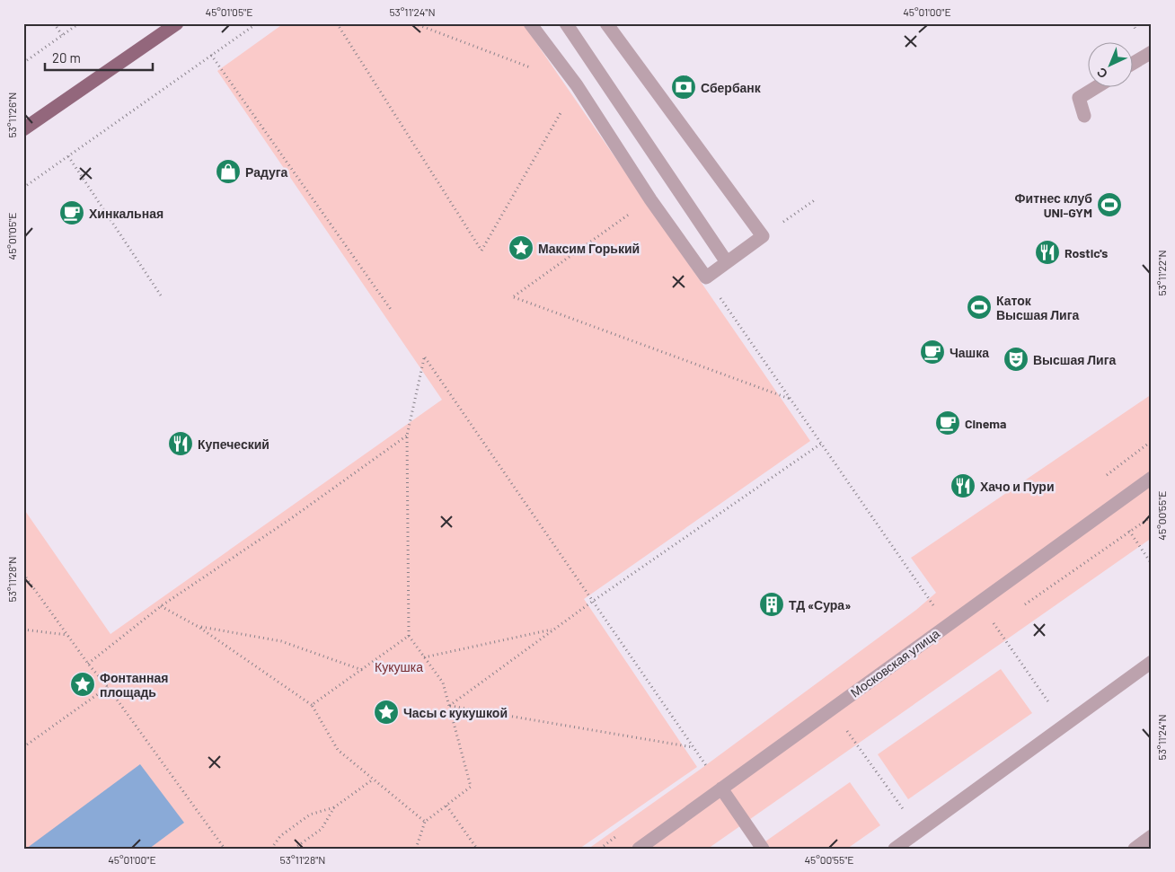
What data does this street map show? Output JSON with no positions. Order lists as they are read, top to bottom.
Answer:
{
  "streets": {
    "street": ["Московская улица"]
  },
  "parks": ["Кукушка"],
  "places": {
    "bank": ["Сбербанк"],
    "shop": ["Радуга"],
    "sports": ["Фитнес клуб UNI-GYM", "Каток Высшая Лига"],
    "cafe": ["Хинкальная", "Чашка", "Cinema"],
    "place": ["Максим Горький", "Фонтанная площадь", "Часы с кукушкой"],
    "restaurant": ["Rostic's", "Купеческий", "Хачо и Пури"],
    "theatre": ["Высшая Лига"],
    "building": ["ТД «Сура»"]
  },
  "scale_bar": "20 m",
  "north": "bottom left",
  "coordinates": [
    "45°01'05\"E",
    "53°11'24\"N",
    "45°01'00\"E",
    "53°11'26\"N",
    "53°11'22\"N",
    "45°00'55\"E",
    "53°11'28\"N"
  ]
}
